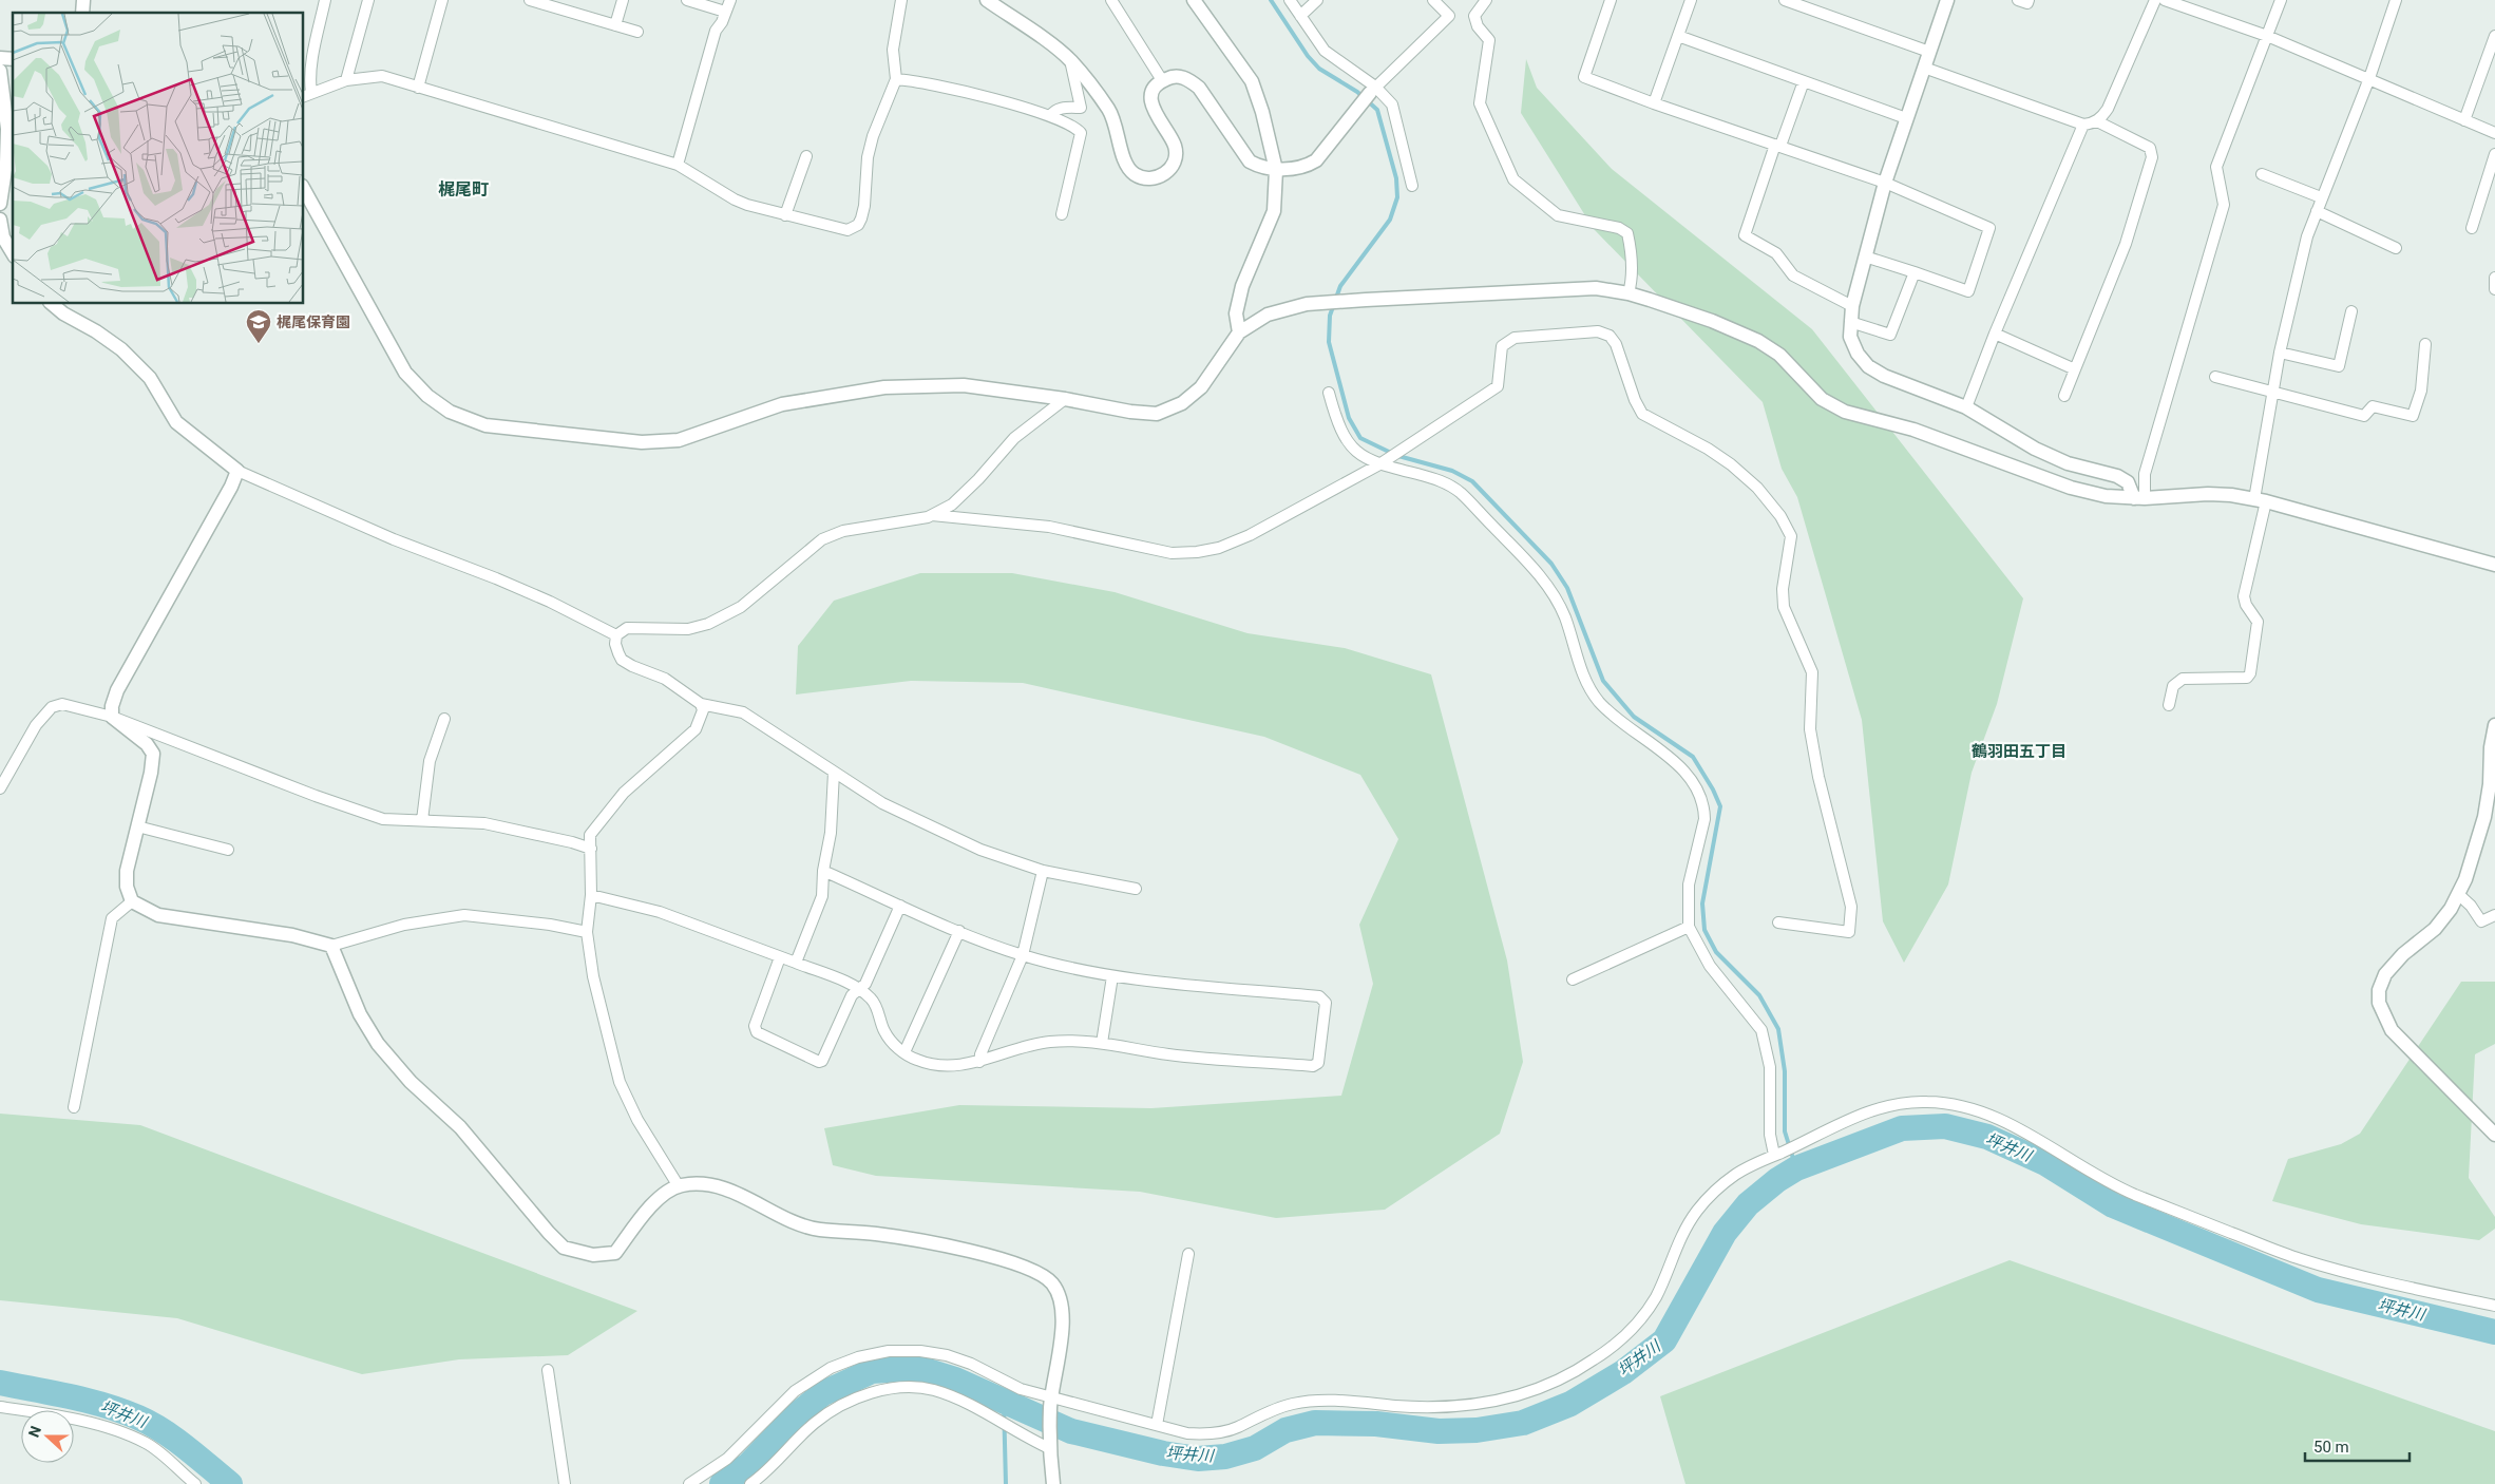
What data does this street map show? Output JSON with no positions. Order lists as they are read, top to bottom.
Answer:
{
  "districts": ["梶尾町", "鶴羽田五丁目"],
  "water": ["坪井川"],
  "places": {
    "school or university": ["梶尾保育園"]
  },
  "scale_bar": "50 m",
  "north": "left"
}
